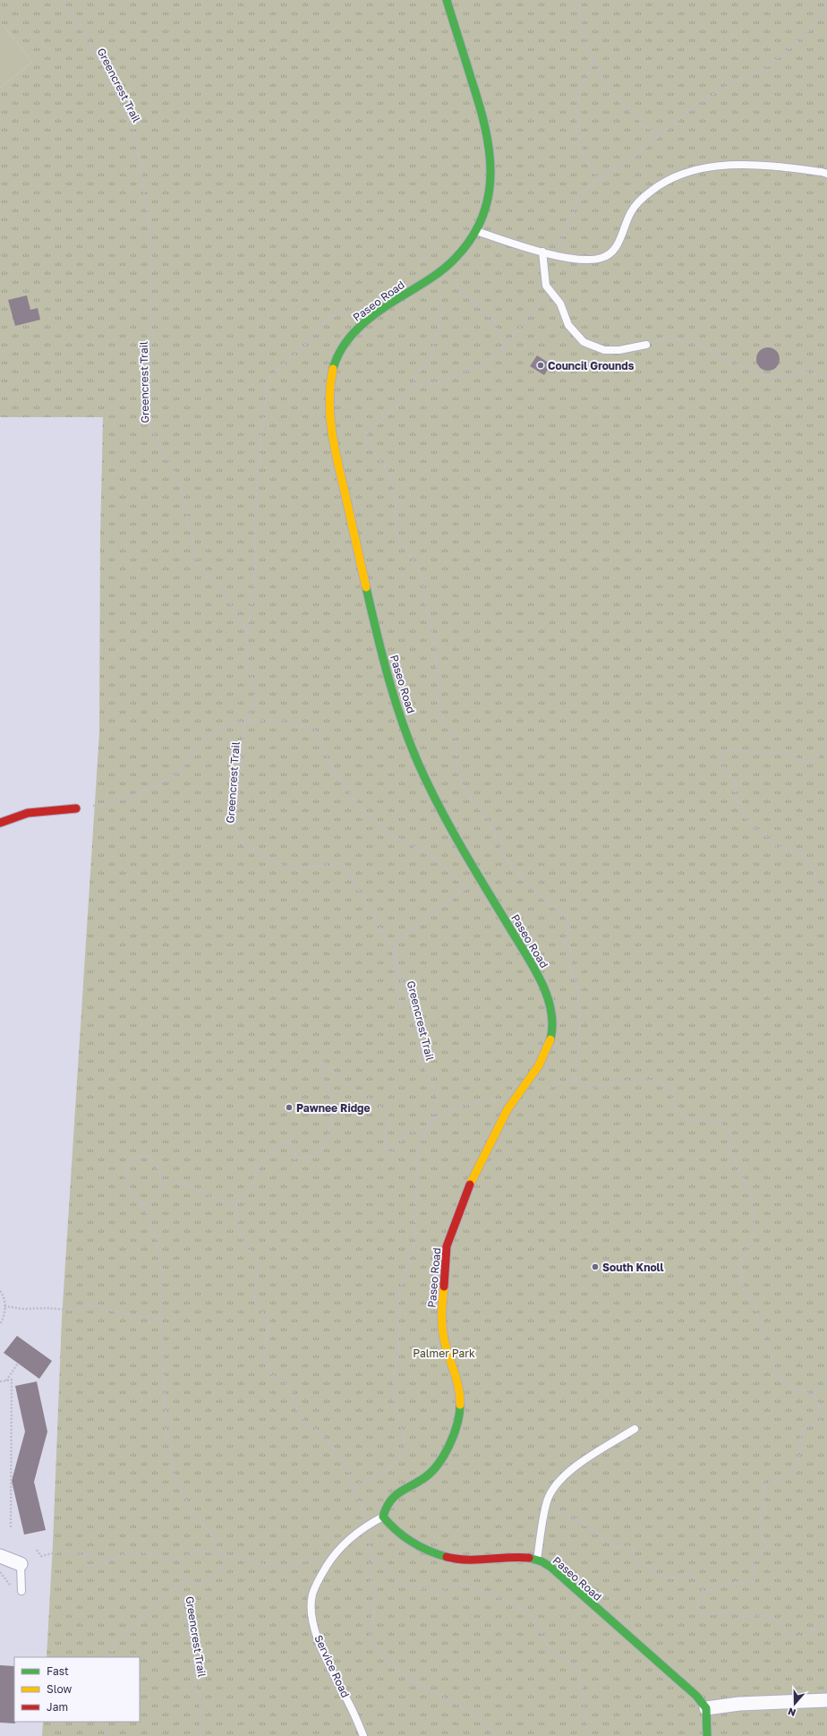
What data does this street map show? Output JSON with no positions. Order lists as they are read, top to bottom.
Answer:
{
  "streets": {
    "street": ["Paseo Road"],
    "lane": ["Service Road"],
    "path": ["Greencrest Trail"]
  },
  "crossings": [
    ["Paseo Road", "Service Road"]
  ],
  "parks": ["Palmer Park"],
  "places": ["Council Grounds", "Pawnee Ridge", "South Knoll"],
  "legend": ["Fast", "Slow", "Jam"],
  "north": "bottom"
}
